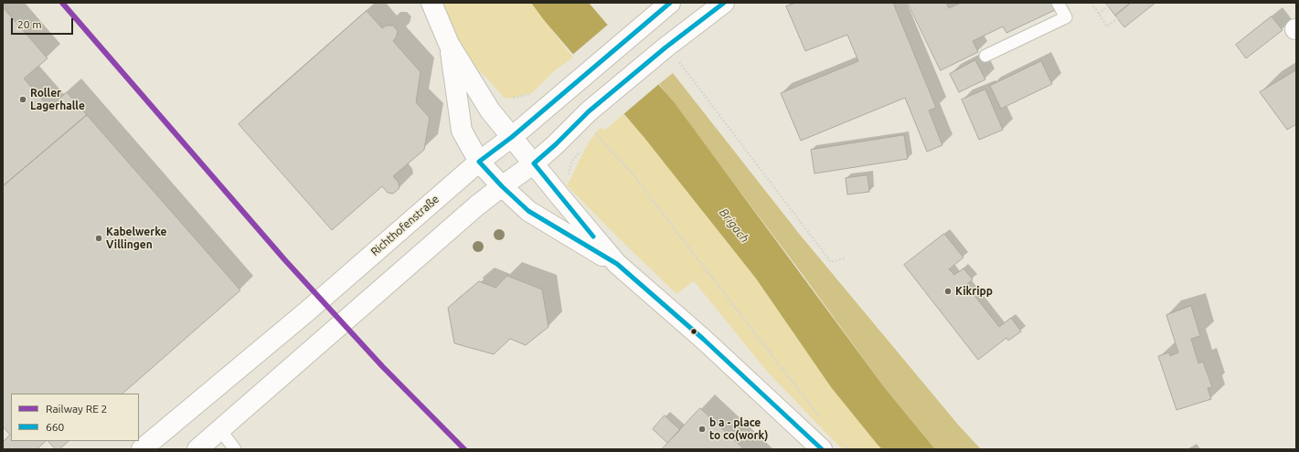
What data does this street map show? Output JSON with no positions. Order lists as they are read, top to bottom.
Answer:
{
  "streets": {
    "street": ["Richthofenstraße"]
  },
  "water": ["Brigach"],
  "places": [
    "Roller Lagerhalle",
    "Kabelwerke Villingen",
    "Kikripp",
    "b a - place to co(work)"
  ],
  "lines": ["transit line 660"],
  "legend": ["Railway RE 2", "660"],
  "scale_bar": "20 m"
}
